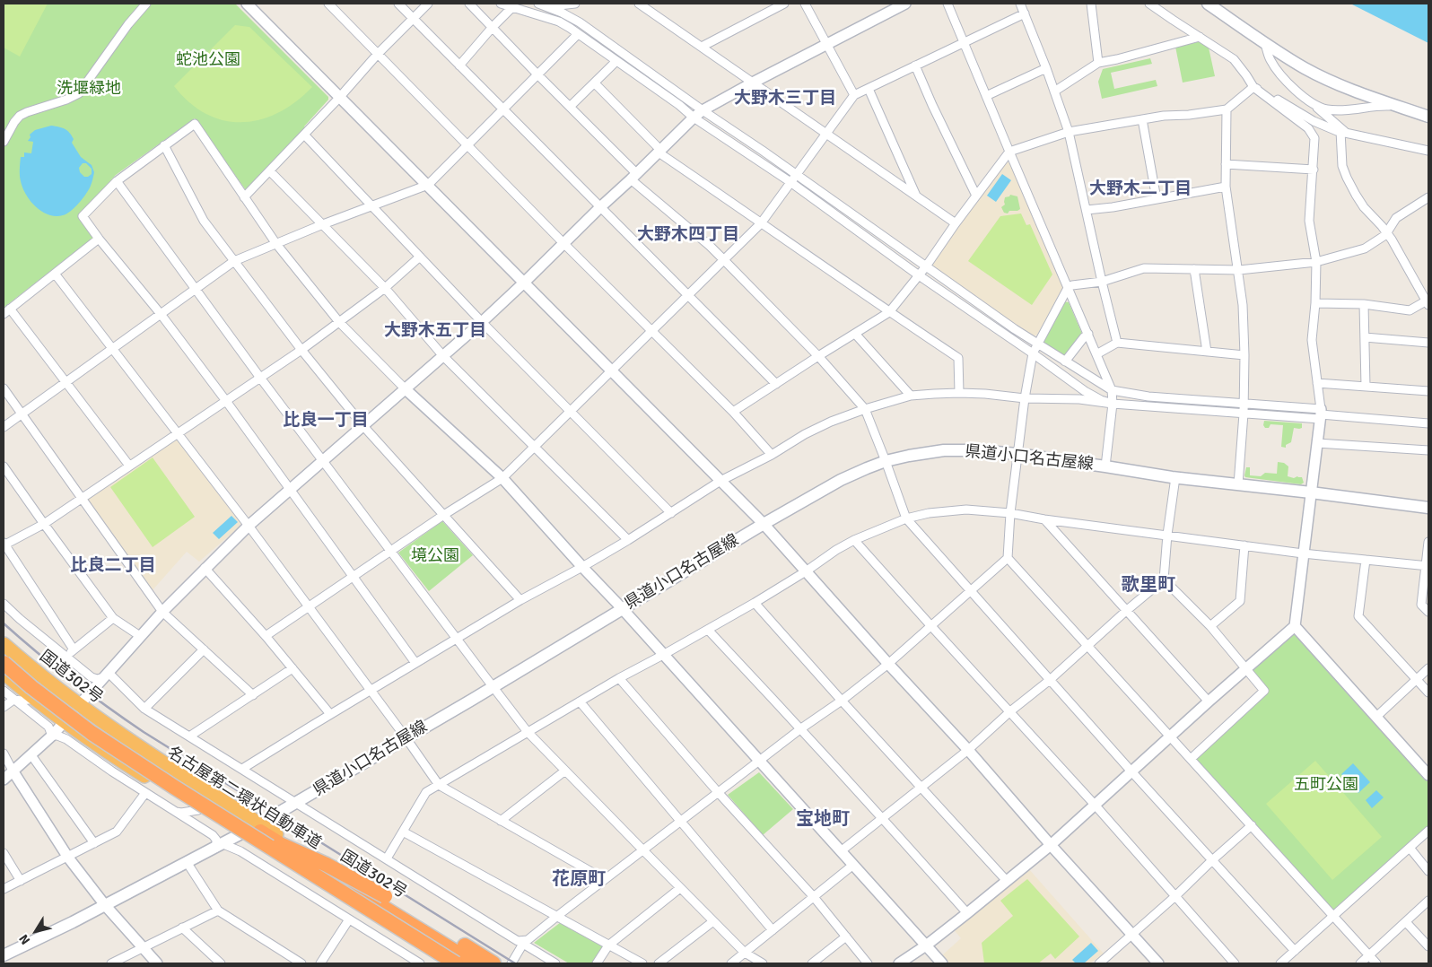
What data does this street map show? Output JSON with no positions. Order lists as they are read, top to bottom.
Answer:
{
  "streets": {
    "highway": ["国道302号", "名古屋第二環状自動車道"],
    "main road": ["県道小口名古屋線"]
  },
  "crossings": [
    ["県道小口名古屋線", "国道302号"]
  ],
  "districts": [
    "大野木三丁目",
    "大野木二丁目",
    "大野木四丁目",
    "大野木五丁目",
    "比良一丁目",
    "比良二丁目",
    "歌里町",
    "宝地町",
    "花原町"
  ],
  "parks": [
    "蛇池公園",
    "洗堰緑地",
    "境公園",
    "五町公園"
  ],
  "north": "bottom left"
}
